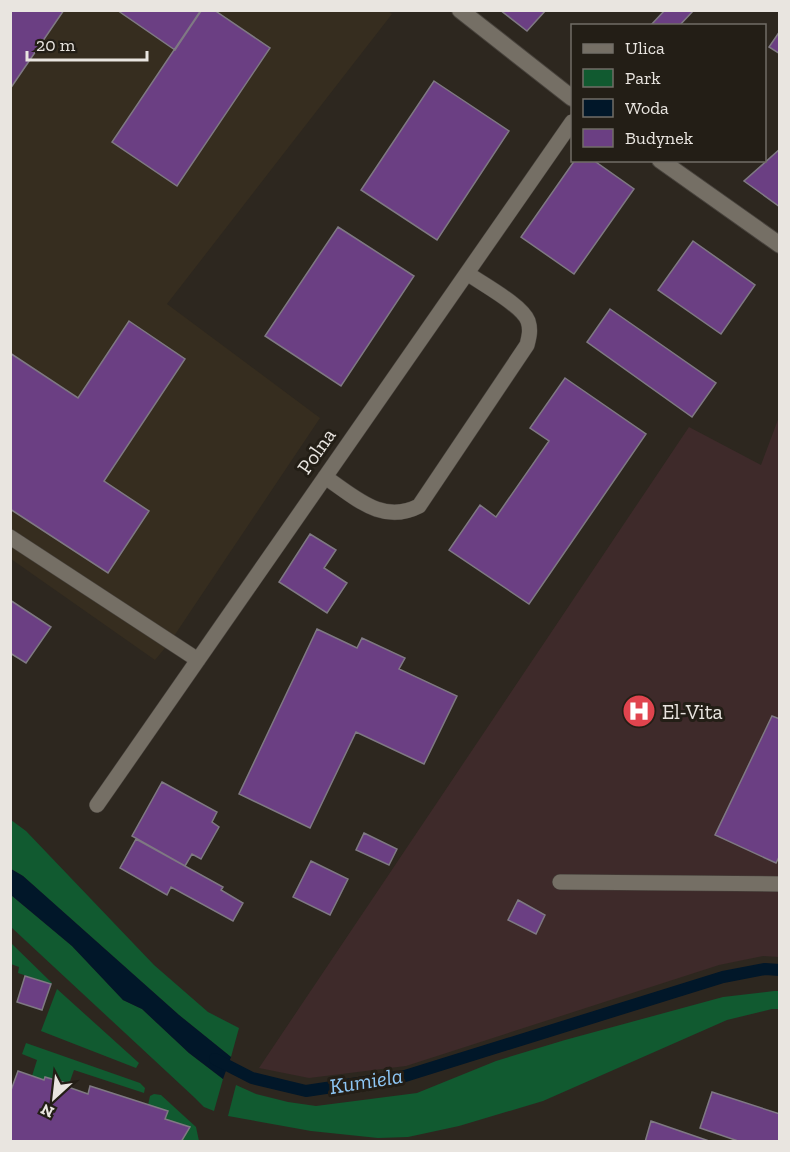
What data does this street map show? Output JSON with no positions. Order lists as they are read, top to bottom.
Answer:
{
  "streets": {
    "lane": ["Polna"]
  },
  "water": ["Kumiela"],
  "places": {
    "hospital": ["El-Vita"]
  },
  "legend": [
    "Ulica",
    "Park",
    "Woda",
    "Budynek"
  ],
  "scale_bar": "20 m",
  "north": "bottom left"
}
